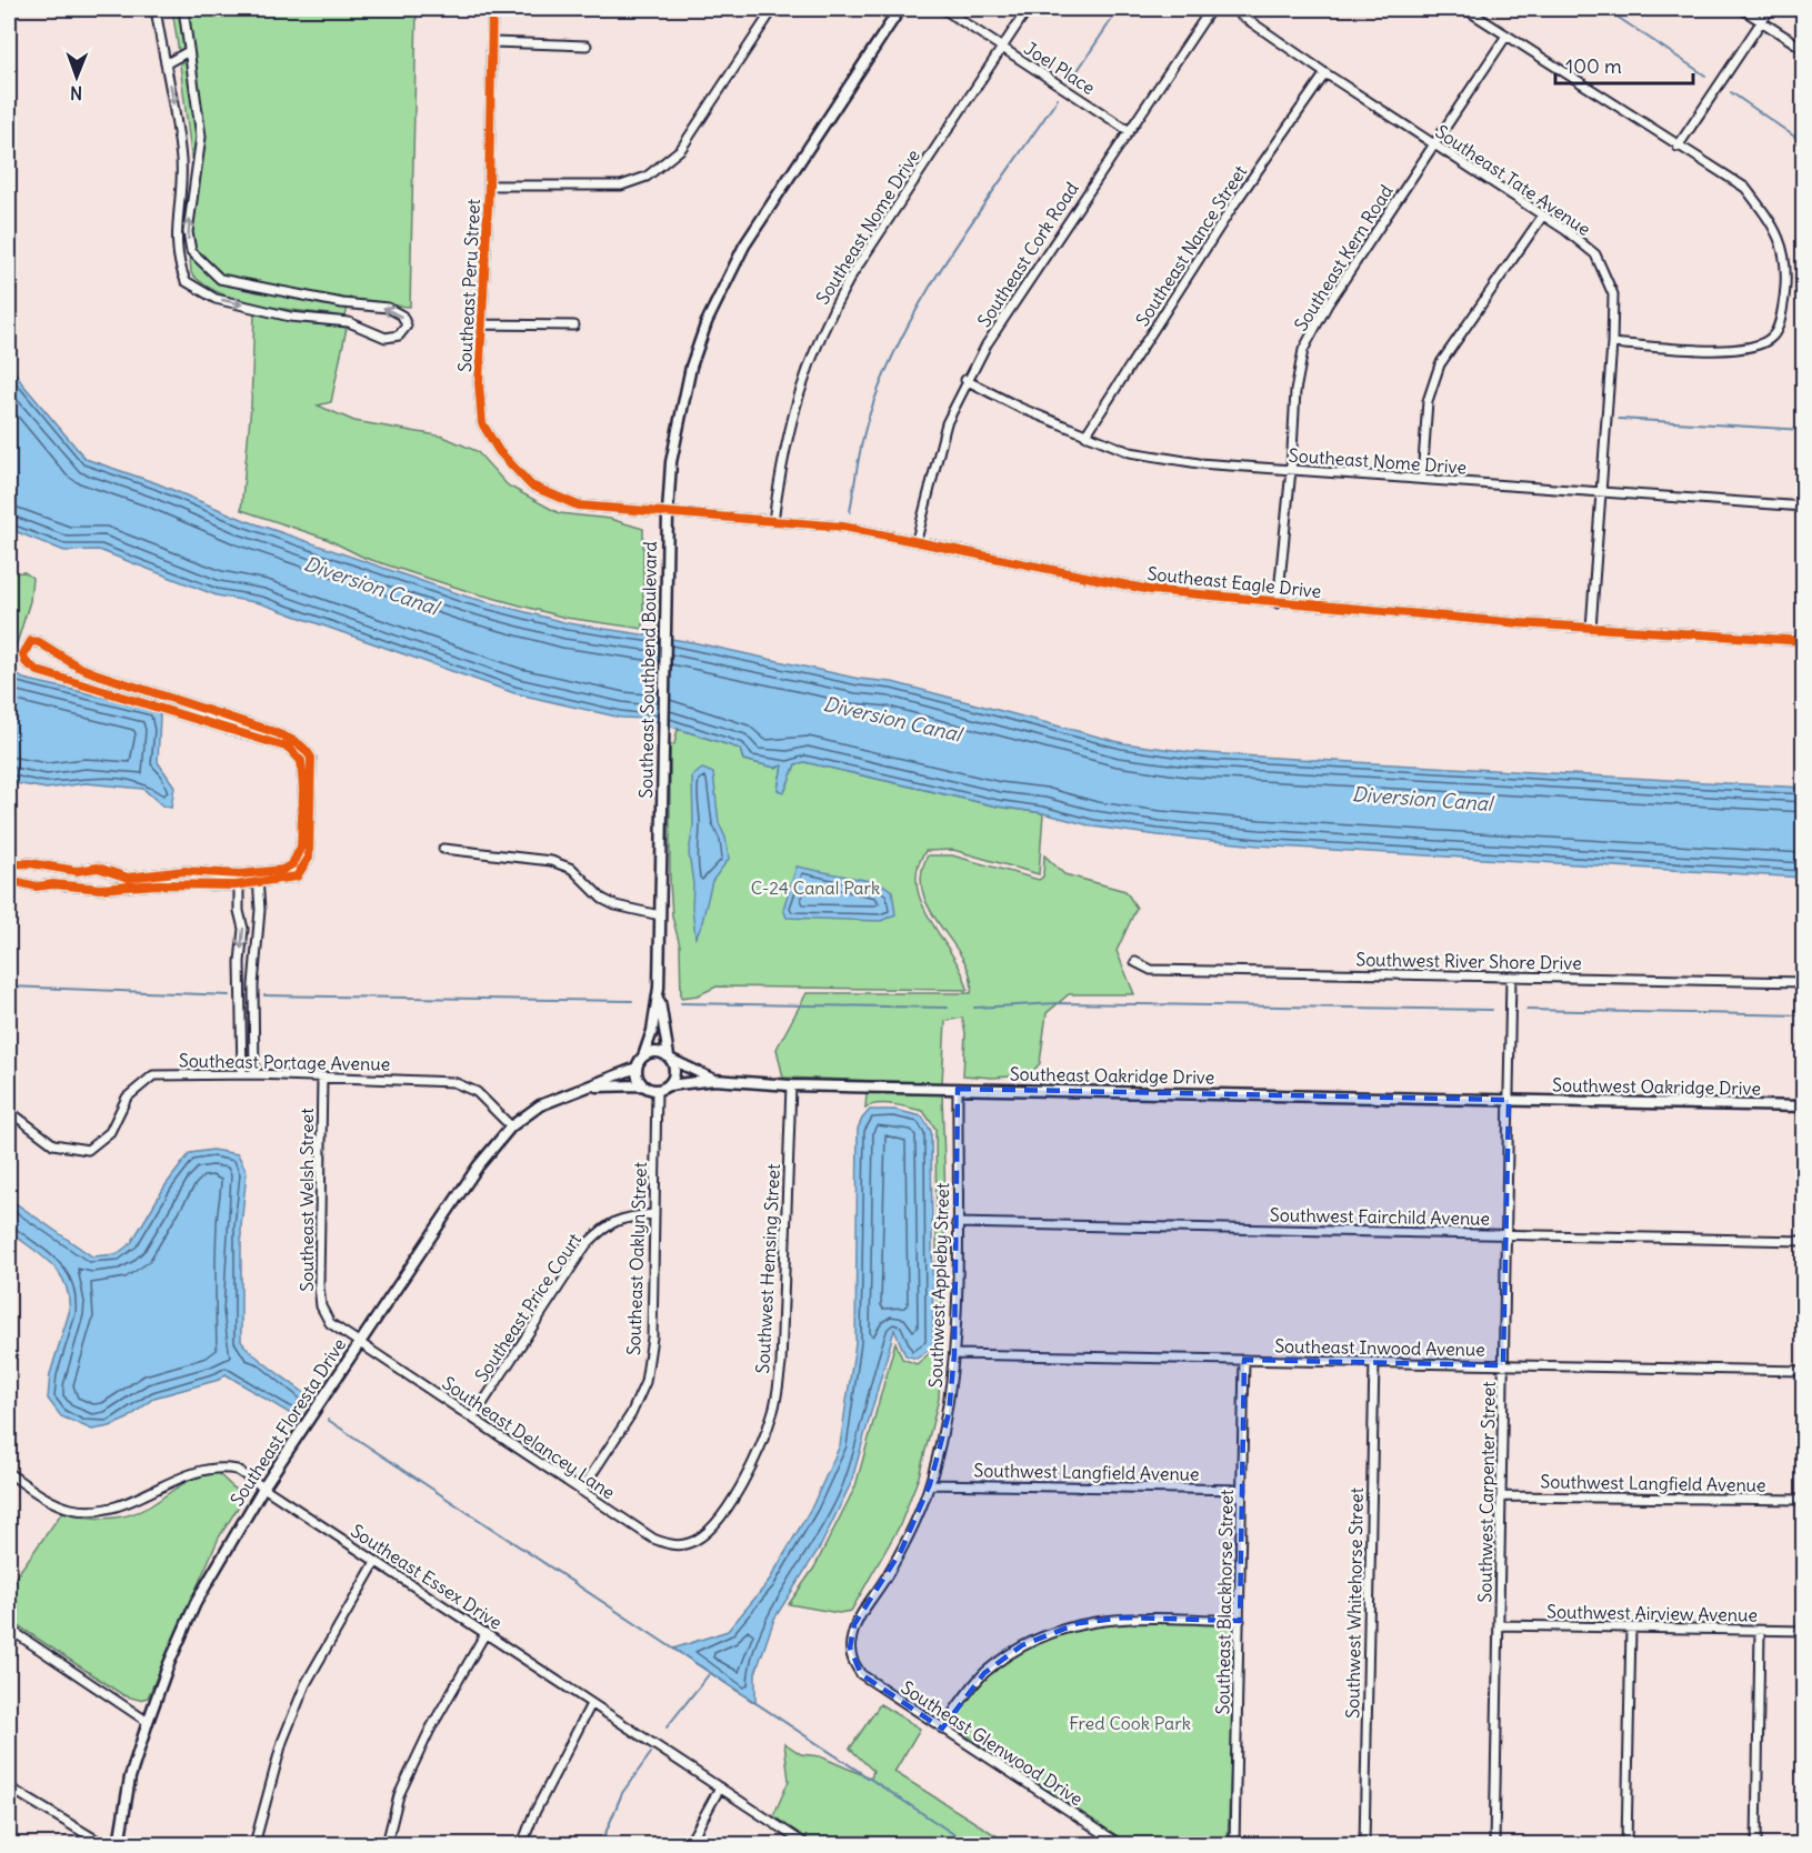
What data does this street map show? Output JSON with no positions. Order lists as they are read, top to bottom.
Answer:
{
  "streets": {
    "street": [
      "Joel Place",
      "Southeast Tate Avenue",
      "Southeast Nome Drive",
      "Southeast Nance Street",
      "Southeast Cork Road",
      "Southeast Kern Road",
      "Southeast Peru Street",
      "Southeast Eagle Drive",
      "Southeast Southbend Boulevard",
      "Southwest River Shore Drive",
      "Southeast Portage Avenue",
      "Southeast Oakridge Drive",
      "Southwest Oakridge Drive",
      "Southeast Welsh Street",
      "Southwest Fairchild Avenue",
      "Southeast Oaklyn Street",
      "Southwest Hemsing Street",
      "Southwest Appleby Street",
      "Southeast Price Court",
      "Southeast Inwood Avenue",
      "Southeast Floresta Drive",
      "Southeast Delancey Lane",
      "Southwest Langfield Avenue",
      "Southwest Carpenter Street",
      "Southeast Essex Drive",
      "Southeast Blackhorse Street",
      "Southwest Whitehorse Street",
      "Southwest Airview Avenue",
      "Southeast Glenwood Drive"
    ]
  },
  "crossings": [
    ["Joel Place", "Southeast Nome Drive"],
    ["Joel Place", "Southeast Cork Road"],
    ["Southeast Tate Avenue", "Southeast Nome Drive"],
    ["Southeast Tate Avenue", "Southeast Nance Street"],
    ["Southeast Tate Avenue", "Southeast Kern Road"],
    ["Southeast Tate Avenue", "Southeast Eagle Drive"],
    ["Southeast Nome Drive", "Southeast Nance Street"],
    ["Southeast Nome Drive", "Southeast Cork Road"],
    ["Southeast Nome Drive", "Southeast Kern Road"],
    ["Southeast Nome Drive", "Southeast Eagle Drive"],
    ["Southeast Cork Road", "Southeast Eagle Drive"],
    ["Southeast Kern Road", "Southeast Eagle Drive"],
    ["Southeast Peru Street", "Southeast Eagle Drive"],
    ["Southeast Peru Street", "Southeast Southbend Boulevard"],
    ["Southeast Eagle Drive", "Southeast Southbend Boulevard"],
    ["Southeast Southbend Boulevard", "Southeast Oakridge Drive"],
    ["Southeast Southbend Boulevard", "Southeast Oaklyn Street"],
    ["Southeast Southbend Boulevard", "Southeast Floresta Drive"],
    ["Southwest River Shore Drive", "Southwest Carpenter Street"],
    ["Southeast Portage Avenue", "Southeast Welsh Street"],
    ["Southeast Portage Avenue", "Southeast Floresta Drive"],
    ["Southeast Oakridge Drive", "Southwest Oakridge Drive"],
    ["Southeast Oakridge Drive", "Southeast Oaklyn Street"],
    ["Southeast Oakridge Drive", "Southwest Hemsing Street"],
    ["Southeast Oakridge Drive", "Southwest Appleby Street"],
    ["Southeast Oakridge Drive", "Southeast Floresta Drive"],
    ["Southeast Oakridge Drive", "Southwest Carpenter Street"],
    ["Southwest Oakridge Drive", "Southwest Carpenter Street"],
    ["Southeast Welsh Street", "Southeast Floresta Drive"],
    ["Southeast Welsh Street", "Southeast Delancey Lane"],
    ["Southwest Fairchild Avenue", "Southwest Appleby Street"],
    ["Southwest Fairchild Avenue", "Southwest Carpenter Street"],
    ["Southeast Oaklyn Street", "Southeast Price Court"],
    ["Southeast Oaklyn Street", "Southeast Floresta Drive"],
    ["Southeast Oaklyn Street", "Southeast Delancey Lane"],
    ["Southwest Hemsing Street", "Southeast Delancey Lane"],
    ["Southwest Appleby Street", "Southeast Inwood Avenue"],
    ["Southwest Appleby Street", "Southwest Langfield Avenue"],
    ["Southwest Appleby Street", "Southeast Glenwood Drive"],
    ["Southeast Price Court", "Southeast Delancey Lane"],
    ["Southeast Inwood Avenue", "Southwest Carpenter Street"],
    ["Southeast Inwood Avenue", "Southeast Blackhorse Street"],
    ["Southeast Inwood Avenue", "Southwest Whitehorse Street"],
    ["Southeast Floresta Drive", "Southeast Delancey Lane"],
    ["Southeast Floresta Drive", "Southeast Essex Drive"],
    ["Southwest Langfield Avenue", "Southwest Carpenter Street"],
    ["Southwest Langfield Avenue", "Southeast Blackhorse Street"],
    ["Southwest Carpenter Street", "Southwest Airview Avenue"]
  ],
  "water": ["Diversion Canal"],
  "parks": ["C-24 Canal Park", "Fred Cook Park"],
  "scale_bar": "100 m",
  "north": "bottom"
}
